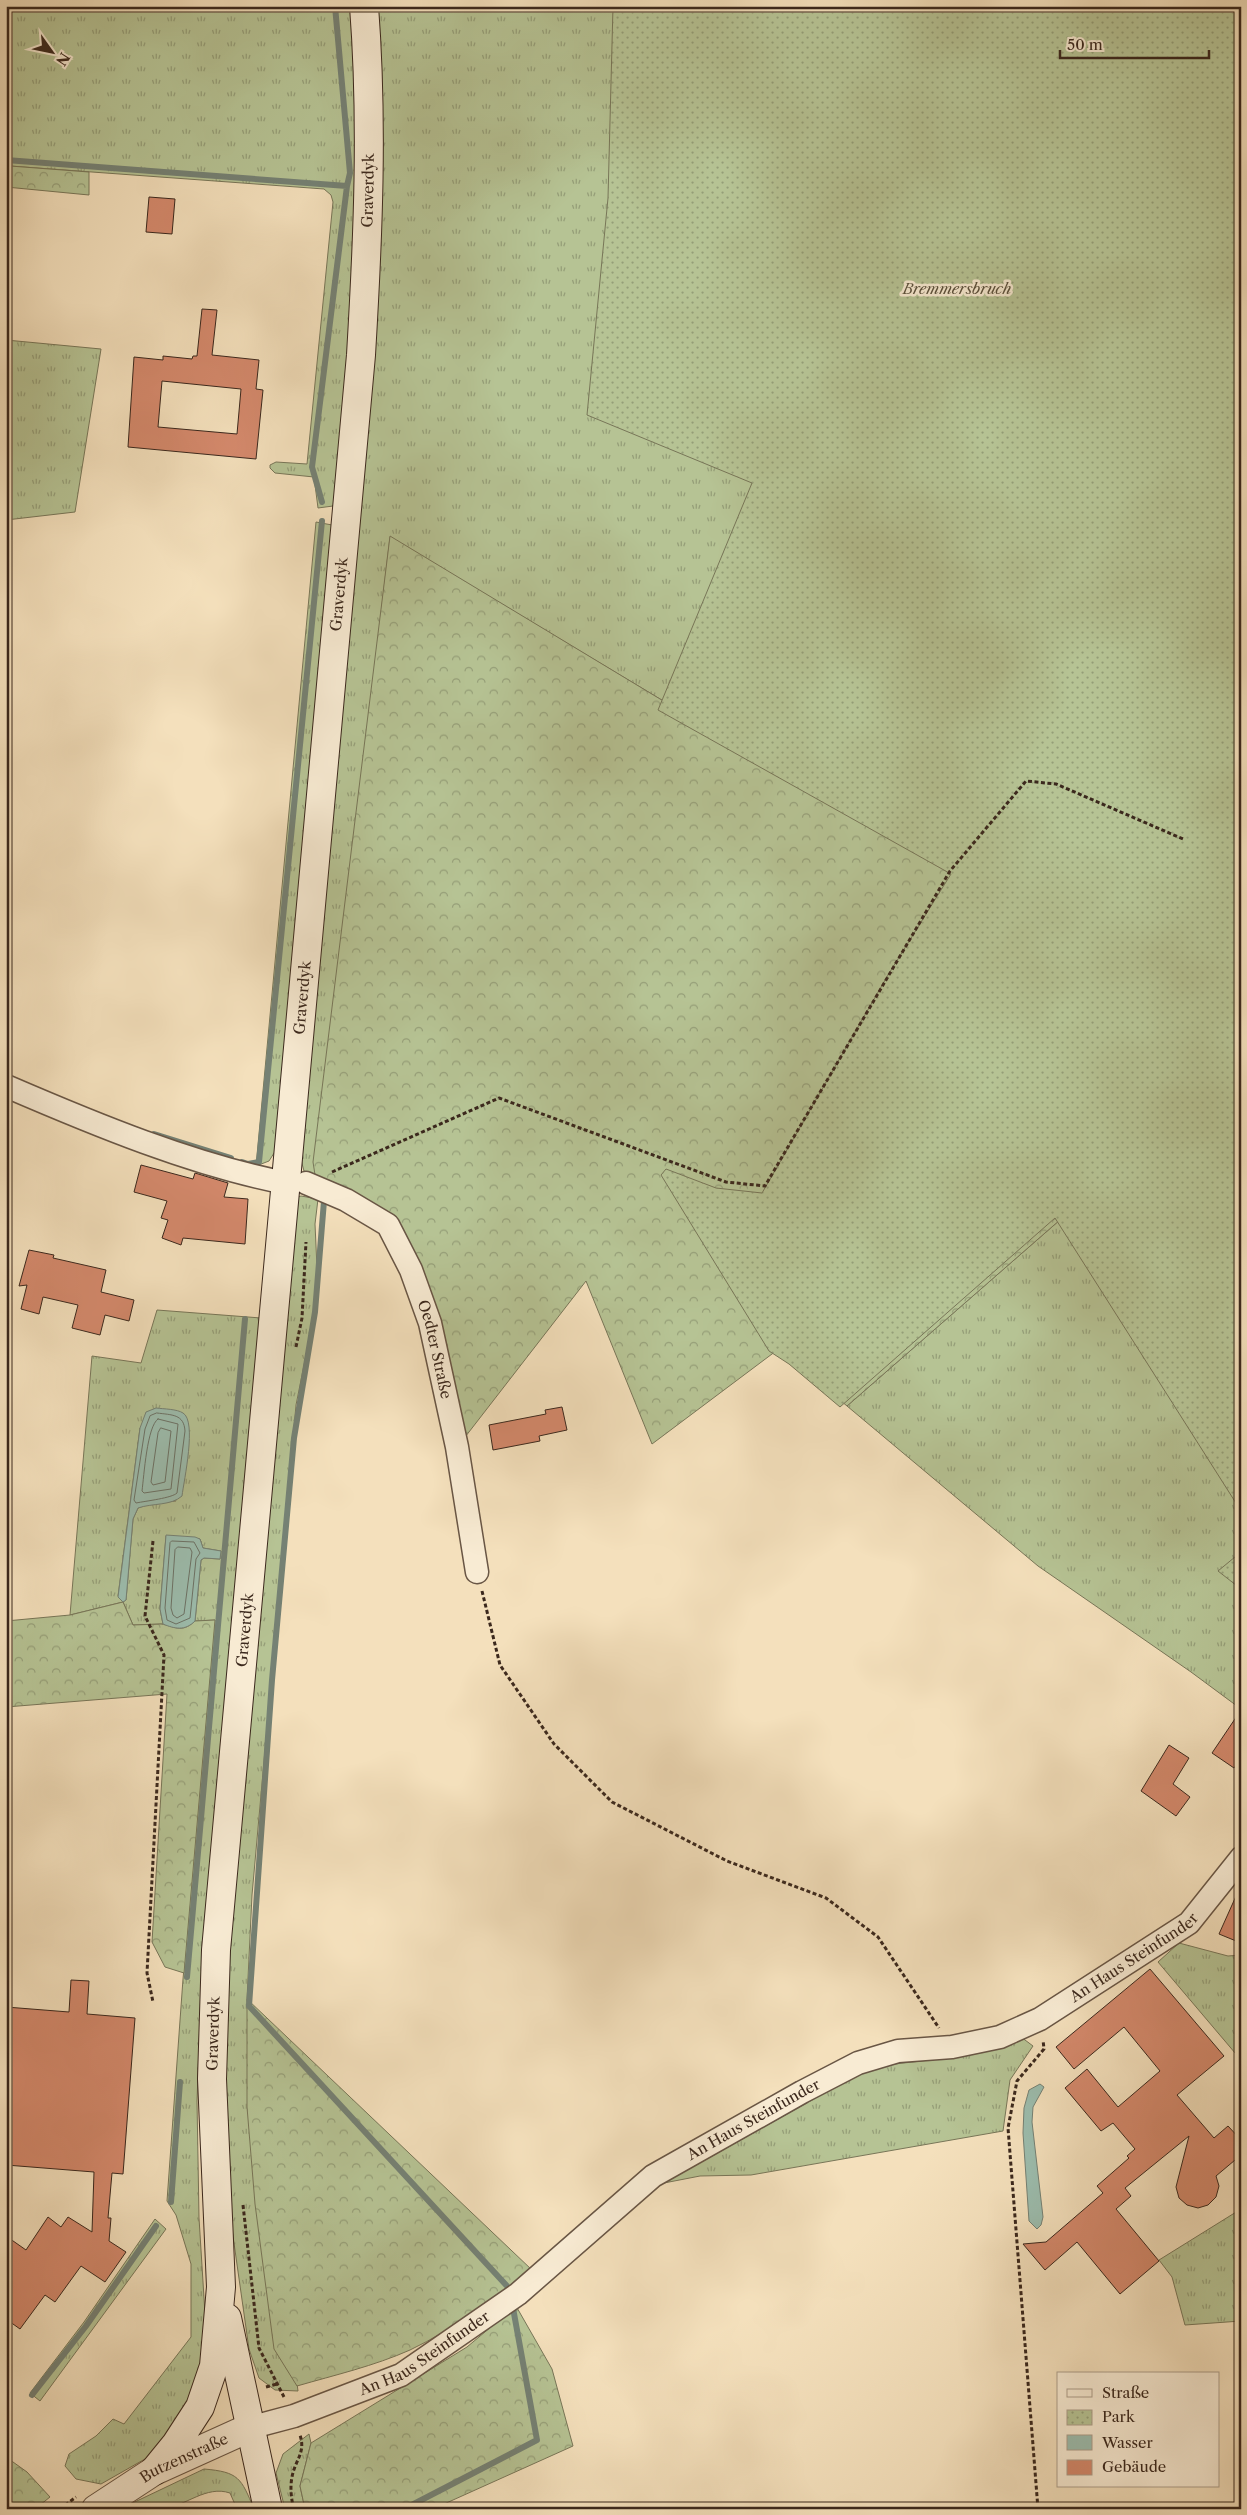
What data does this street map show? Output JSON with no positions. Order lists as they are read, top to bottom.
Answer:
{
  "streets": {
    "main road": ["Graverdyk", "Butzenstraße"],
    "street": ["Oedter Straße", "An Haus Steinfunder"]
  },
  "crossings": [
    ["Graverdyk", "Oedter Straße"],
    ["An Haus Steinfunder", "Butzenstraße"]
  ],
  "parks": ["Bremmersbruch"],
  "legend": [
    "Straße",
    "Park",
    "Wasser",
    "Gebäude"
  ],
  "scale_bar": "50 m",
  "north": "bottom right"
}
